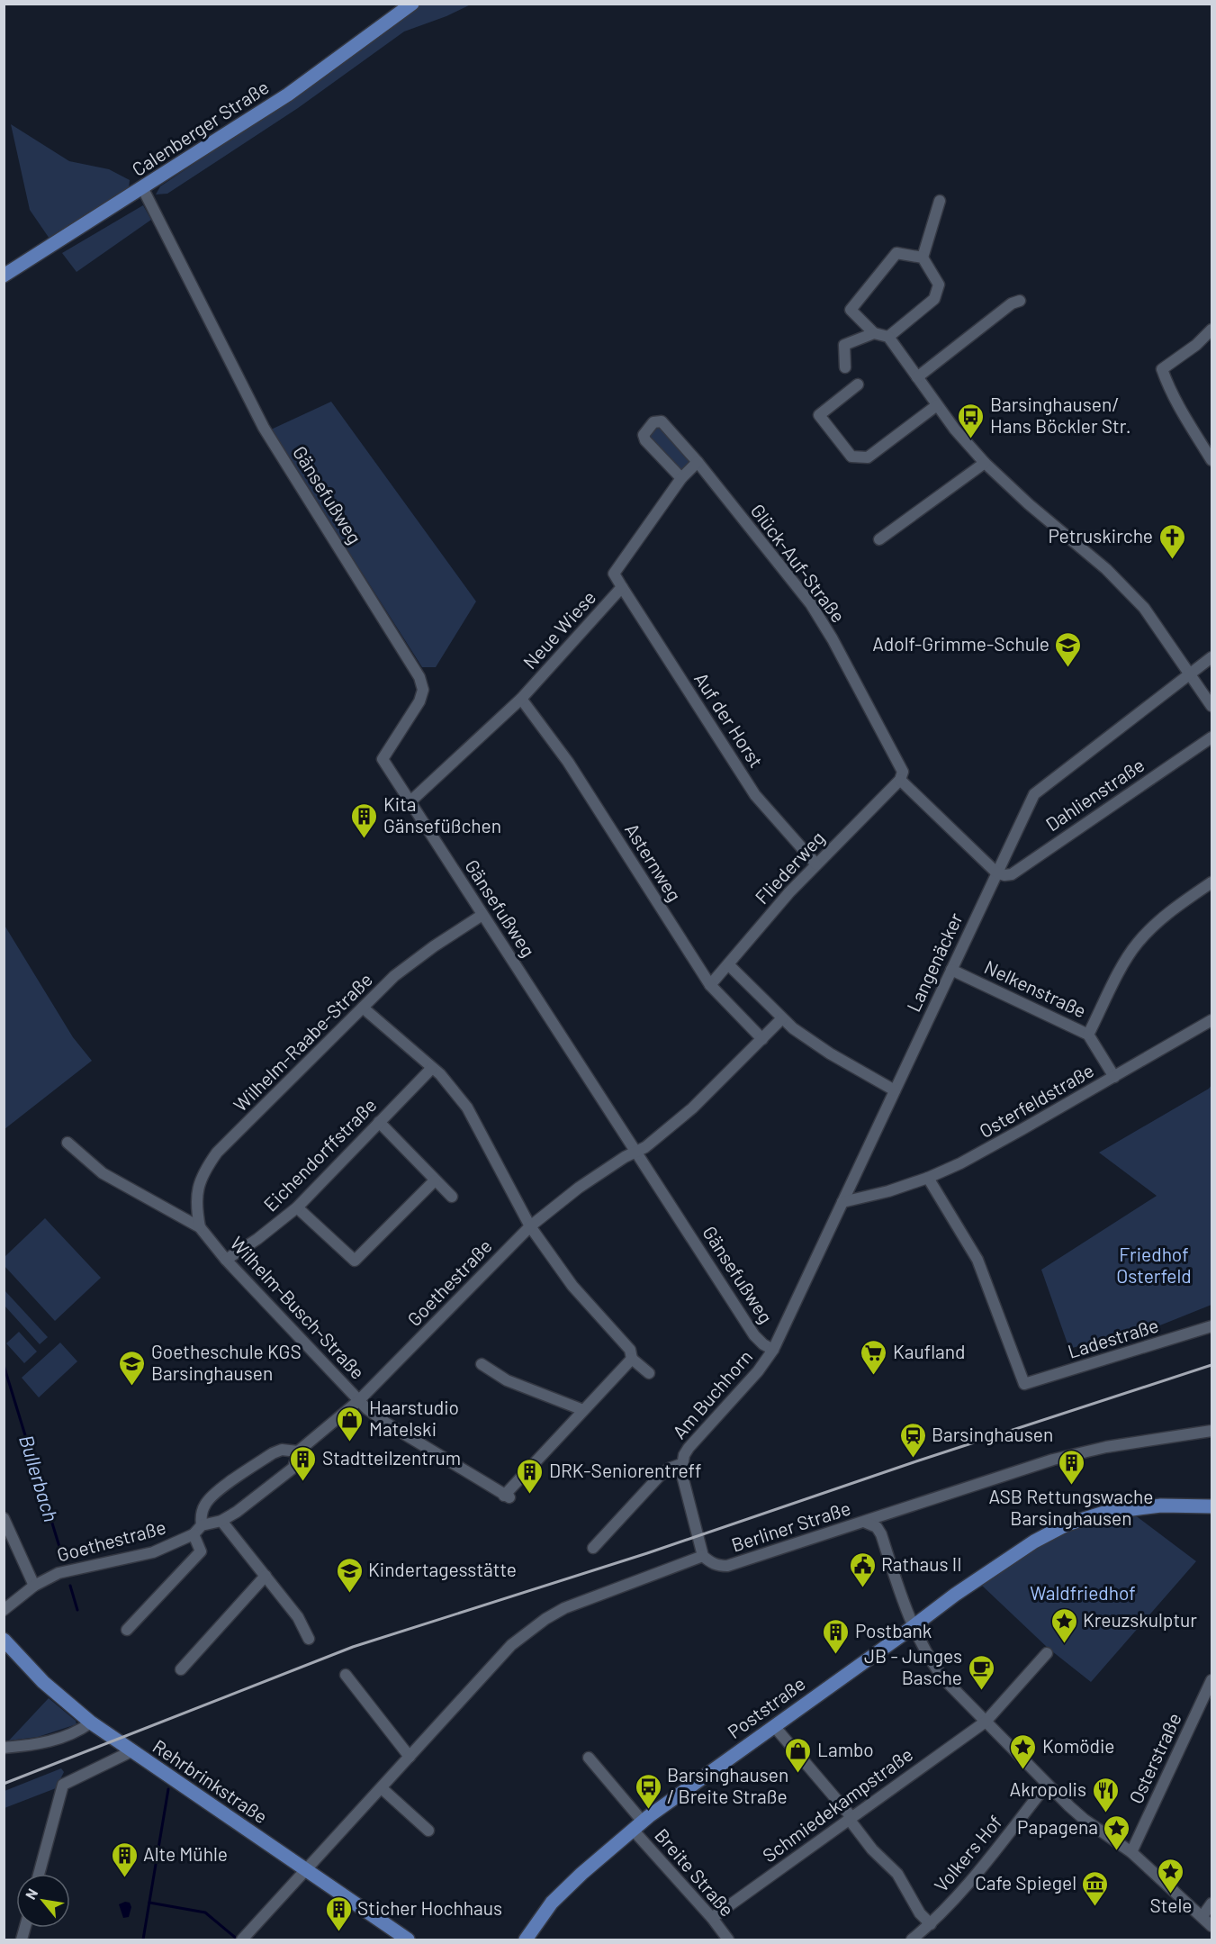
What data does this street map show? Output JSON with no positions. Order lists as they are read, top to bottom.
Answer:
{
  "streets": {
    "main road": ["Calenberger Straße", "Poststraße", "Rehrbrinkstraße"],
    "street": [
      "Gänsefußweg",
      "Glück-Auf-Straße",
      "Neue Wiese",
      "Auf der Horst",
      "Dahlienstraße",
      "Asternweg",
      "Fliederweg",
      "Langenäcker",
      "Nelkenstraße",
      "Wilhelm-Raabe-Straße",
      "Osterfeldstraße",
      "Eichendorffstraße",
      "Goethestraße",
      "Wilhelm-Busch-Straße",
      "Ladestraße",
      "Am Buchhorn",
      "Berliner Straße",
      "Osterstraße",
      "Schmiedekampstraße",
      "Volkers Hof",
      "Breite Straße"
    ]
  },
  "crossings": [
    ["Calenberger Straße", "Gänsefußweg"],
    ["Gänsefußweg", "Neue Wiese"],
    ["Gänsefußweg", "Langenäcker"],
    ["Gänsefußweg", "Wilhelm-Raabe-Straße"],
    ["Gänsefußweg", "Goethestraße"],
    ["Gänsefußweg", "Am Buchhorn"],
    ["Glück-Auf-Straße", "Neue Wiese"],
    ["Glück-Auf-Straße", "Fliederweg"],
    ["Neue Wiese", "Auf der Horst"],
    ["Neue Wiese", "Asternweg"],
    ["Auf der Horst", "Fliederweg"],
    ["Dahlienstraße", "Langenäcker"],
    ["Asternweg", "Fliederweg"],
    ["Asternweg", "Goethestraße"],
    ["Langenäcker", "Nelkenstraße"],
    ["Langenäcker", "Osterfeldstraße"],
    ["Langenäcker", "Am Buchhorn"],
    ["Nelkenstraße", "Osterfeldstraße"],
    ["Wilhelm-Raabe-Straße", "Wilhelm-Busch-Straße"],
    ["Osterfeldstraße", "Ladestraße"],
    ["Eichendorffstraße", "Wilhelm-Busch-Straße"],
    ["Goethestraße", "Wilhelm-Busch-Straße"],
    ["Am Buchhorn", "Berliner Straße"],
    ["Poststraße", "Breite Straße"],
    ["Schmiedekampstraße", "Breite Straße"]
  ],
  "water": ["Bullerbach"],
  "parks": ["Friedhof Osterfeld", "Waldfriedhof"],
  "places": {
    "bus stop": ["Barsinghausen/ Hans Böckler Str.", "Barsinghausen / Breite Straße"],
    "church": ["Petruskirche"],
    "school or university": ["Adolf-Grimme-Schule", "Goetheschule KGS Barsinghausen", "Kindertagesstätte"],
    "building": [
      "Kita Gänsefüßchen",
      "Stadtteilzentrum",
      "ASB Rettungswache Barsinghausen",
      "DRK-Seniorentreff",
      "Postbank",
      "Alte Mühle",
      "Sticher Hochhaus"
    ],
    "supermarket": ["Kaufland"],
    "shop": ["Haarstudio Matelski", "Lambo"],
    "station": ["Barsinghausen"],
    "public building": ["Rathaus II"],
    "place": [
      "Kreuzskulptur",
      "Komödie",
      "Papagena",
      "Stele"
    ],
    "cafe": ["JB - Junges Basche"],
    "restaurant": ["Akropolis"],
    "museum": ["Cafe Spiegel"]
  },
  "north": "top left"
}
